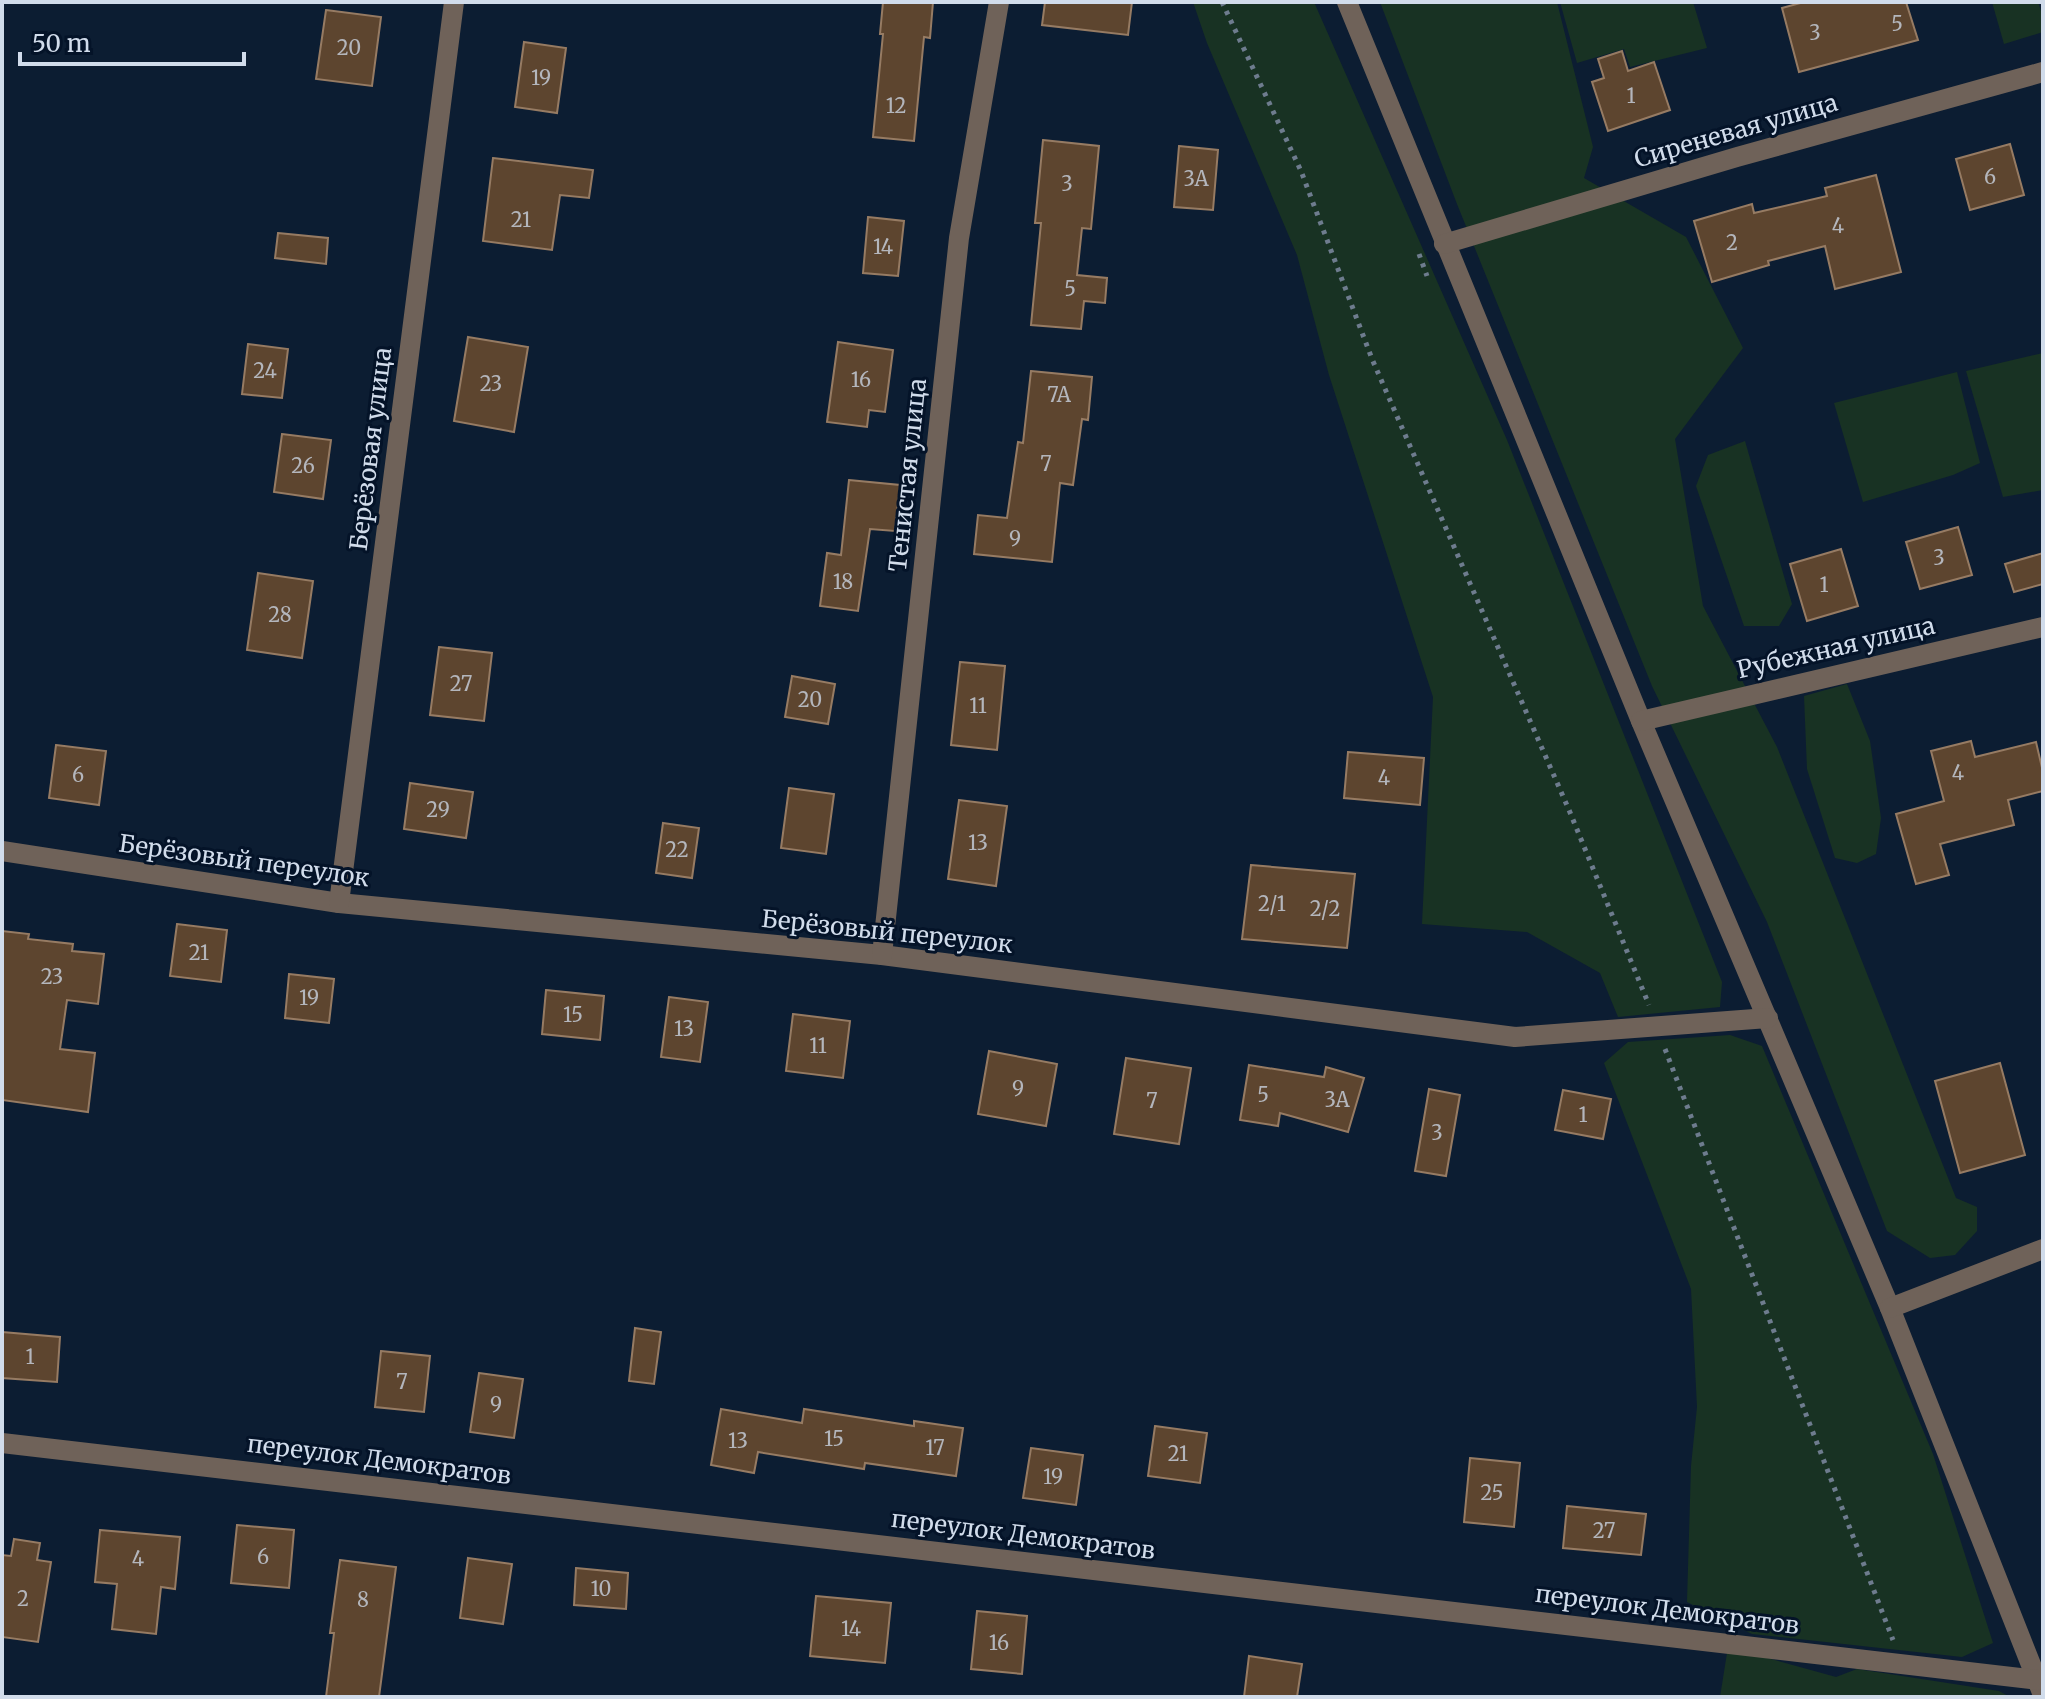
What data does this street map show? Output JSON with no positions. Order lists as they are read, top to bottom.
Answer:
{
  "streets": {
    "street": [
      "Сиреневая улица",
      "Берёзовая улица",
      "Тенистая улица",
      "Рубежная улица",
      "Берёзовый переулок",
      "переулок Демократов"
    ]
  },
  "crossings": [
    ["Берёзовая улица", "Берёзовый переулок"],
    ["Тенистая улица", "Берёзовый переулок"]
  ],
  "house_numbers": [
    "5",
    "3",
    "20",
    "19",
    "1",
    "12",
    "6",
    "3А",
    "3",
    "21",
    "4",
    "2",
    "14",
    "5",
    "24",
    "16",
    "23",
    "7А",
    "7",
    "26",
    "9",
    "3",
    "18",
    "1",
    "28",
    "27",
    "20",
    "11",
    "4",
    "6",
    "4",
    "29",
    "13",
    "22",
    "2/1",
    "2/2",
    "21",
    "23",
    "19",
    "15",
    "13",
    "11",
    "9",
    "5",
    "3А",
    "7",
    "1",
    "3",
    "1",
    "7",
    "9",
    "15",
    "13",
    "17",
    "21",
    "19",
    "25",
    "27",
    "6",
    "4",
    "10",
    "2",
    "8",
    "14",
    "16"
  ],
  "scale_bar": "50 m"
}
